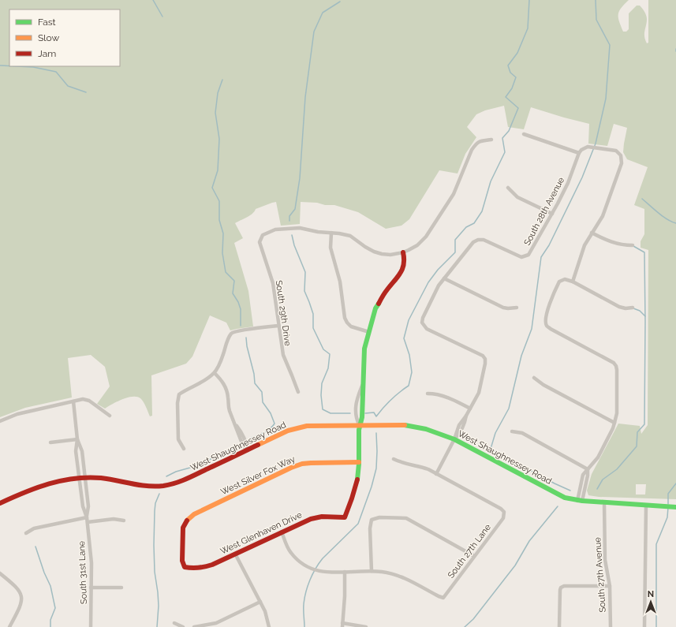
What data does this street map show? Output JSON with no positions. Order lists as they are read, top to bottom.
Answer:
{
  "streets": {
    "street": [
      "South 28th Avenue",
      "South 29th Drive",
      "West Shaughnessey Road",
      "West Silver Fox Way",
      "West Glenhaven Drive",
      "South 27th Lane",
      "South 31st Lane",
      "South 27th Avenue"
    ]
  },
  "crossings": [
    ["West Shaughnessey Road", "South 31st Lane"],
    ["West Shaughnessey Road", "South 27th Avenue"],
    ["West Silver Fox Way", "West Glenhaven Drive"]
  ],
  "legend": ["Fast", "Slow", "Jam"],
  "north": "top"
}
